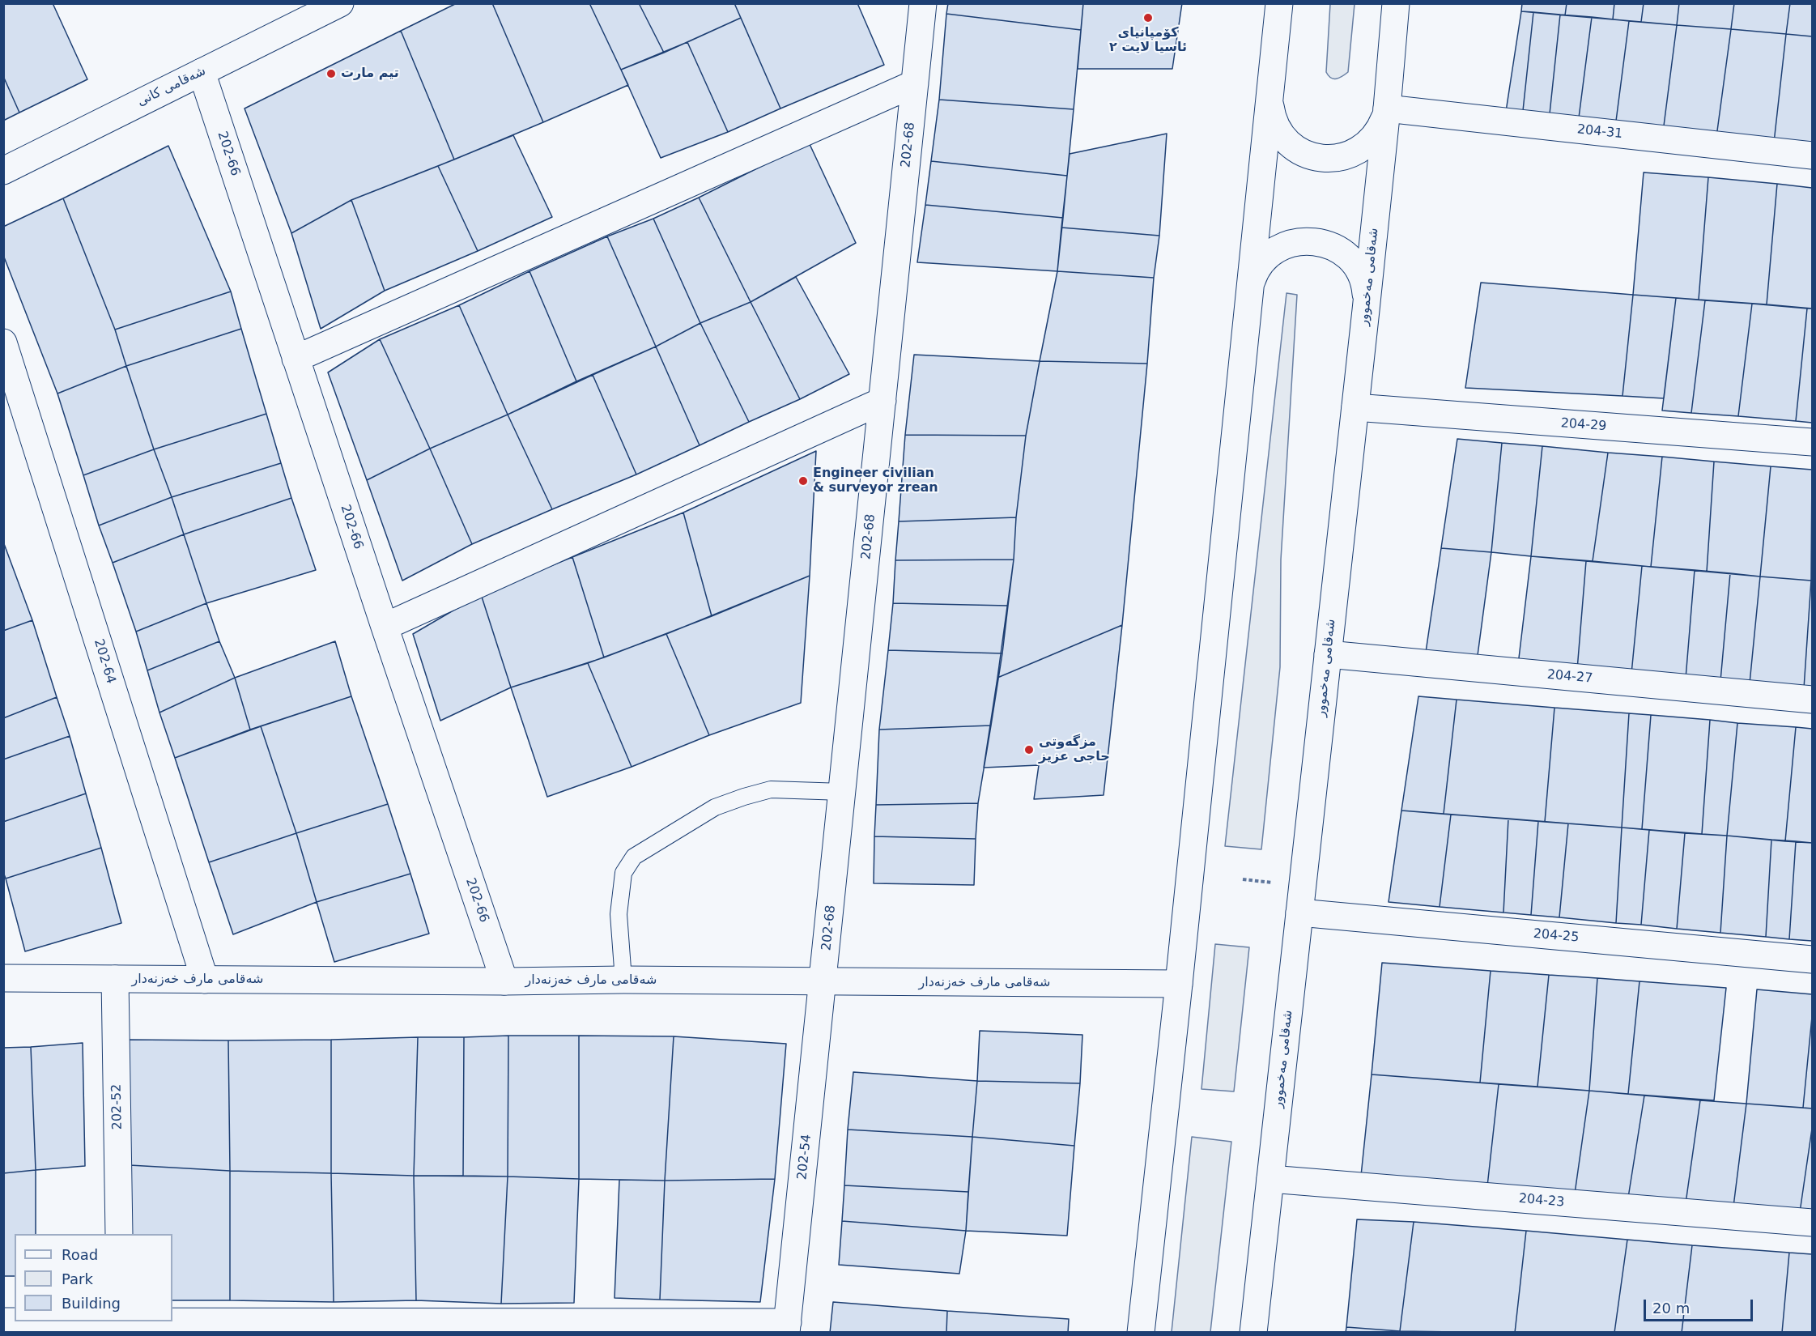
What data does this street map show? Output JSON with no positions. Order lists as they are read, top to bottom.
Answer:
{
  "streets": {
    "main road": [
      "شەقامی کانی",
      "204-31",
      "202-68",
      "202-66",
      "شەقامی مەخموور",
      "204-29",
      "202-64",
      "204-27",
      "204-25",
      "شەقامی مارف خەزنەدار",
      "202-52",
      "202-54",
      "204-23"
    ]
  },
  "crossings": [
    ["شەقامی کانی", "202-66"],
    ["204-31", "شەقامی مەخموور"],
    ["202-68", "شەقامی مارف خەزنەدار"],
    ["202-68", "202-54"],
    ["202-66", "شەقامی مارف خەزنەدار"],
    ["شەقامی مەخموور", "204-29"],
    ["شەقامی مەخموور", "204-27"],
    ["شەقامی مەخموور", "204-25"],
    ["شەقامی مەخموور", "204-23"],
    ["202-64", "شەقامی مارف خەزنەدار"],
    ["شەقامی مارف خەزنەدار", "202-52"],
    ["شەقامی مارف خەزنەدار", "202-54"]
  ],
  "places": [
    "کۆمپانیای ئاسیا لایت ٢",
    "تيم مارت",
    "Engineer civilian & surveyor zrean",
    "مزگەوتی حاجی عزیز"
  ],
  "legend": ["Road", "Park", "Building"],
  "scale_bar": "20 m"
}
